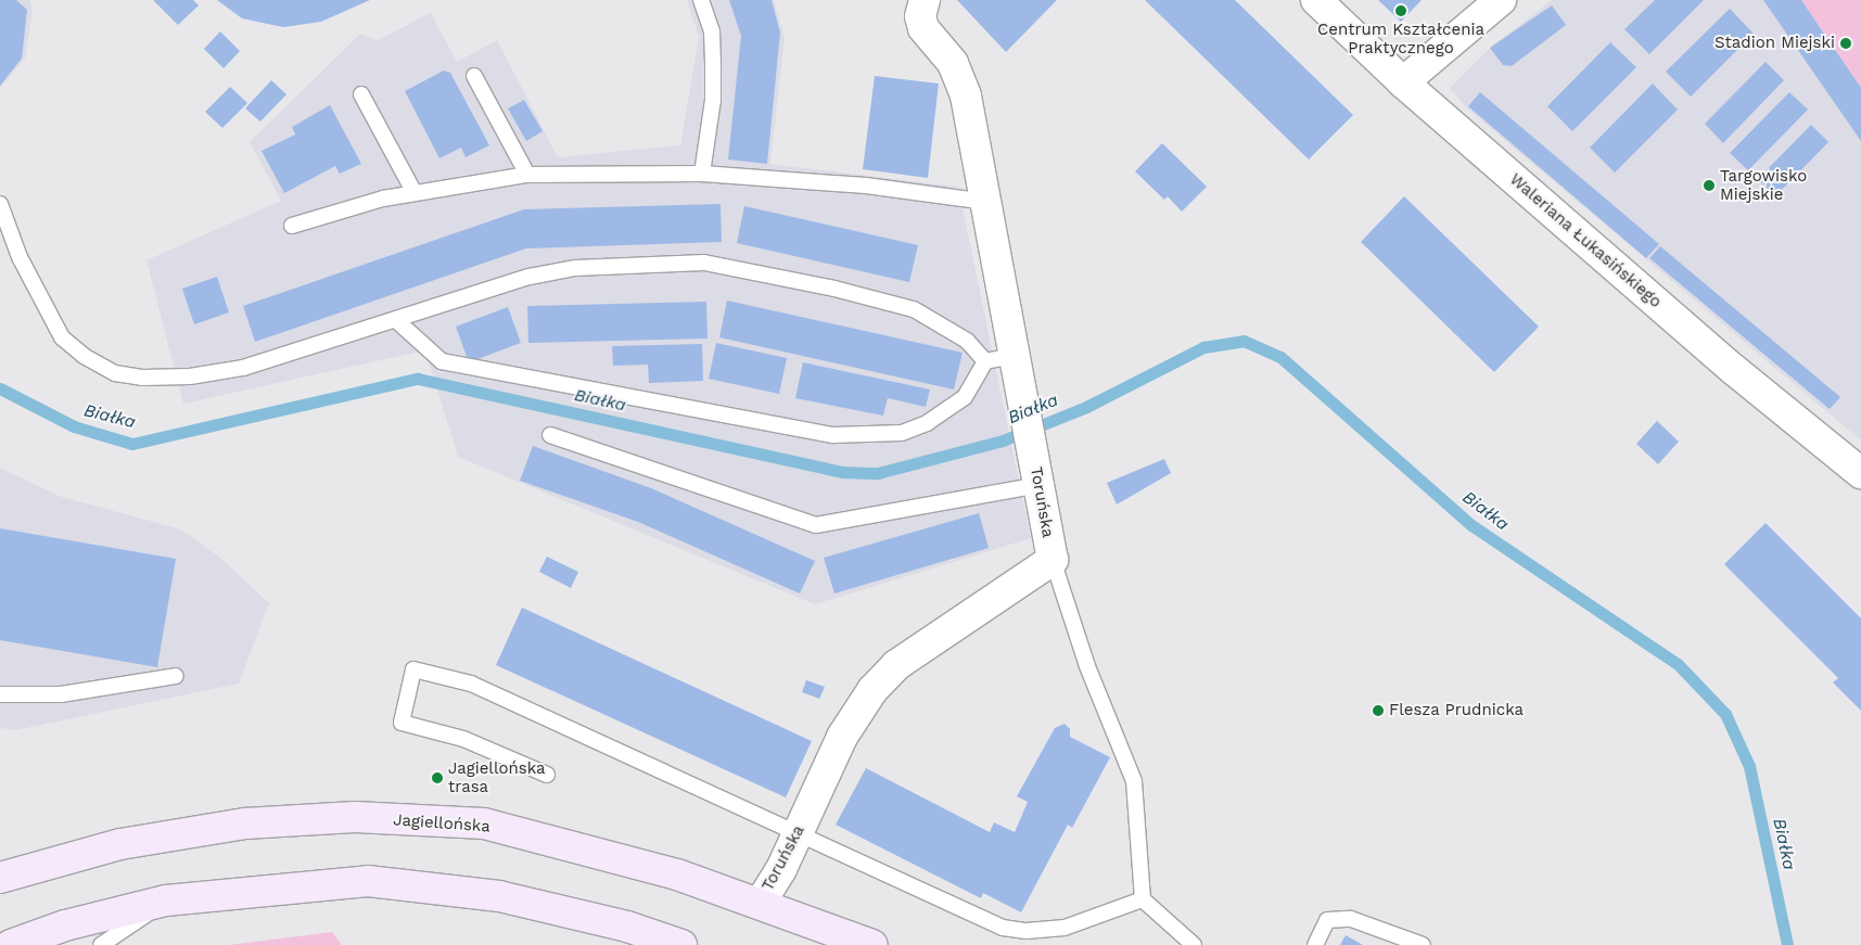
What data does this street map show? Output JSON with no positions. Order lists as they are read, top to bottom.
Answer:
{
  "streets": {
    "main road": ["Jagiellońska"],
    "street": ["Waleriana Łukasińskiego", "Toruńska"]
  },
  "crossings": [
    ["Toruńska", "Jagiellońska"]
  ],
  "water": ["Białka"],
  "places": [
    "Centrum Kształcenia Praktycznego",
    "Stadion Miejski",
    "Targowisko Miejskie",
    "Flesza Prudnicka",
    "Jagiellońska trasa"
  ]
}
